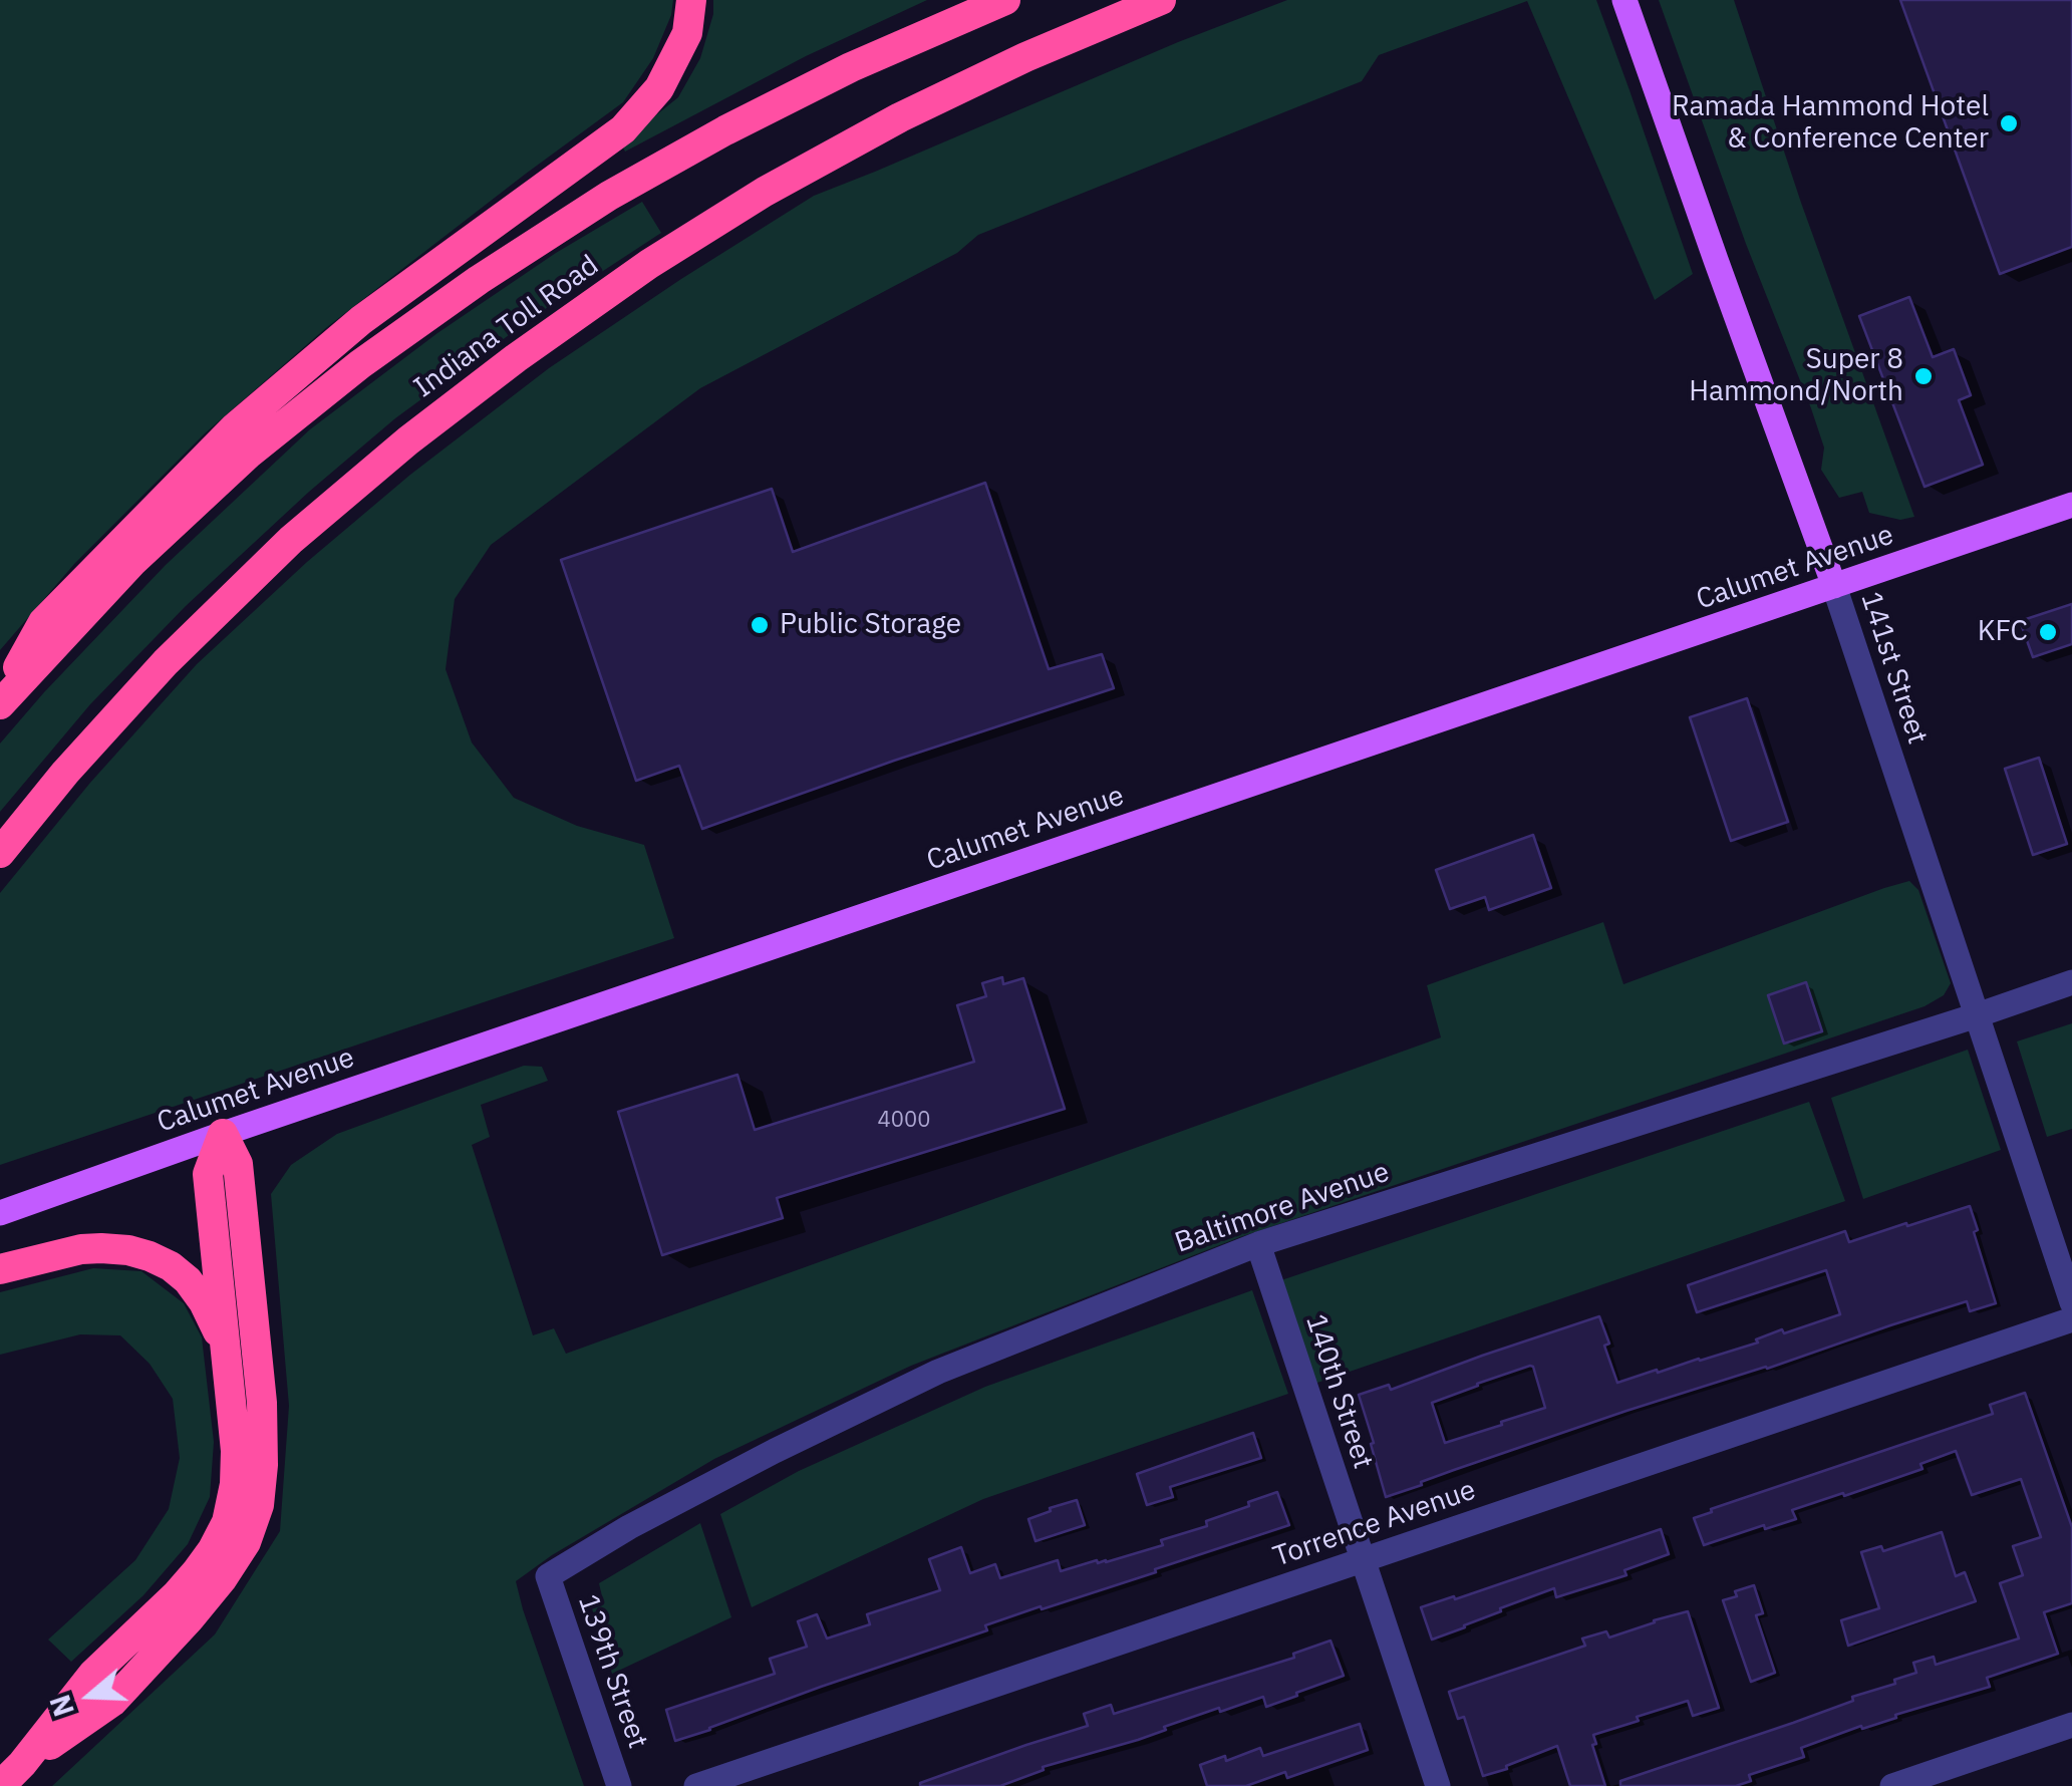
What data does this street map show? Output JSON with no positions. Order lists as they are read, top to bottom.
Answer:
{
  "streets": {
    "highway": ["Indiana Toll Road"],
    "main road": ["Calumet Avenue", "141st Street"],
    "street": [
      "Baltimore Avenue",
      "140th Street",
      "Torrence Avenue",
      "139th Street"
    ]
  },
  "crossings": [
    ["Calumet Avenue", "141st Street"],
    ["141st Street", "Baltimore Avenue"],
    ["Baltimore Avenue", "140th Street"],
    ["Baltimore Avenue", "139th Street"],
    ["140th Street", "Torrence Avenue"]
  ],
  "places": [
    "Ramada Hammond Hotel & Conference Center",
    "Super 8 Hammond/North",
    "Public Storage",
    "KFC"
  ],
  "house_numbers": ["4000"],
  "north": "left"
}
